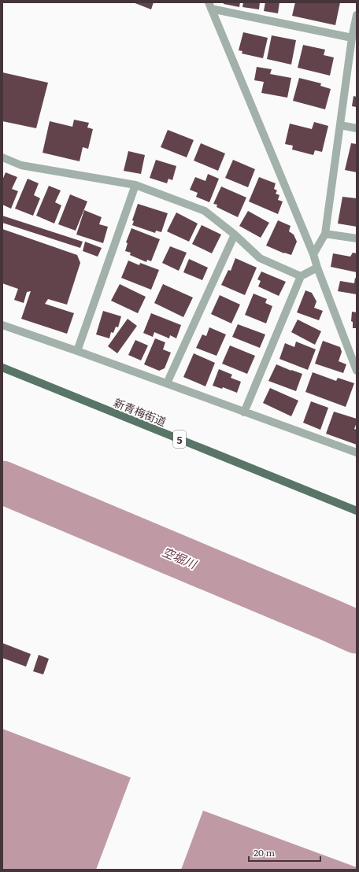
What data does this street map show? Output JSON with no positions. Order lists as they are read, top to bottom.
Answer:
{
  "streets": {
    "main road": ["新青梅街道", "5"]
  },
  "water": ["空堀川"],
  "scale_bar": "20 m"
}
